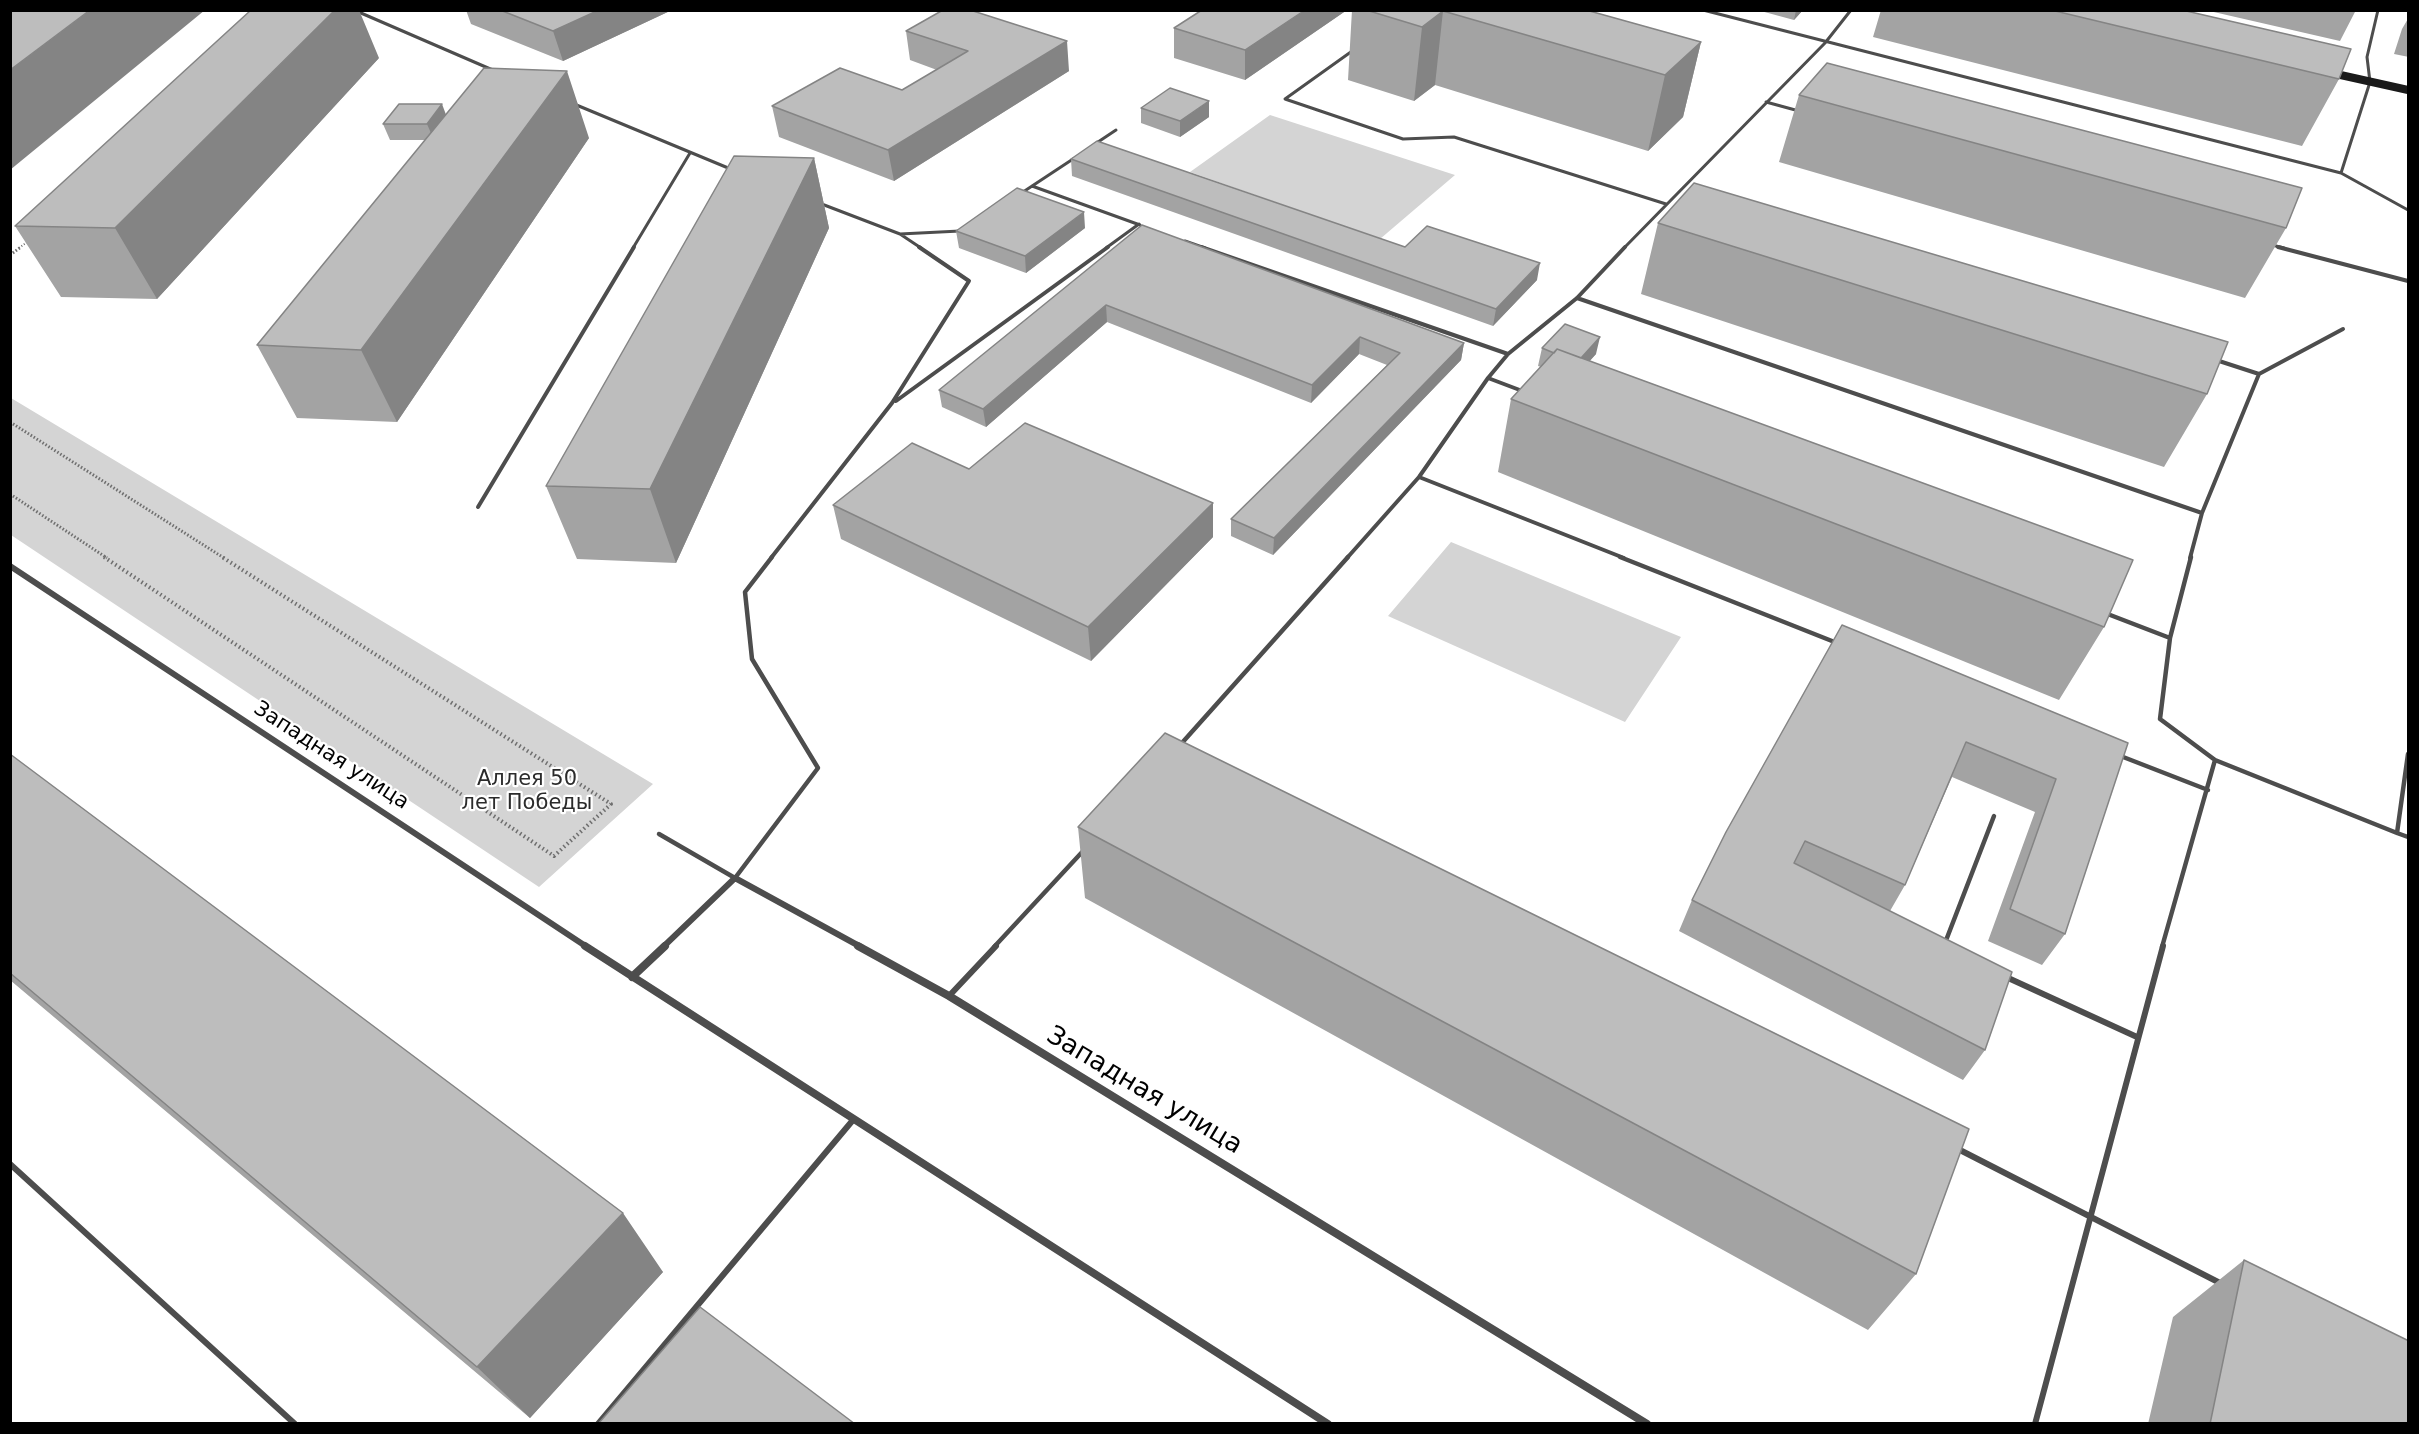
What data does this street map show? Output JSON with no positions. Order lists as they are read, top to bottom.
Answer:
{
  "streets": {
    "street": ["Западная улица"]
  },
  "parks": ["Аллея 50 лет Победы"]
}
